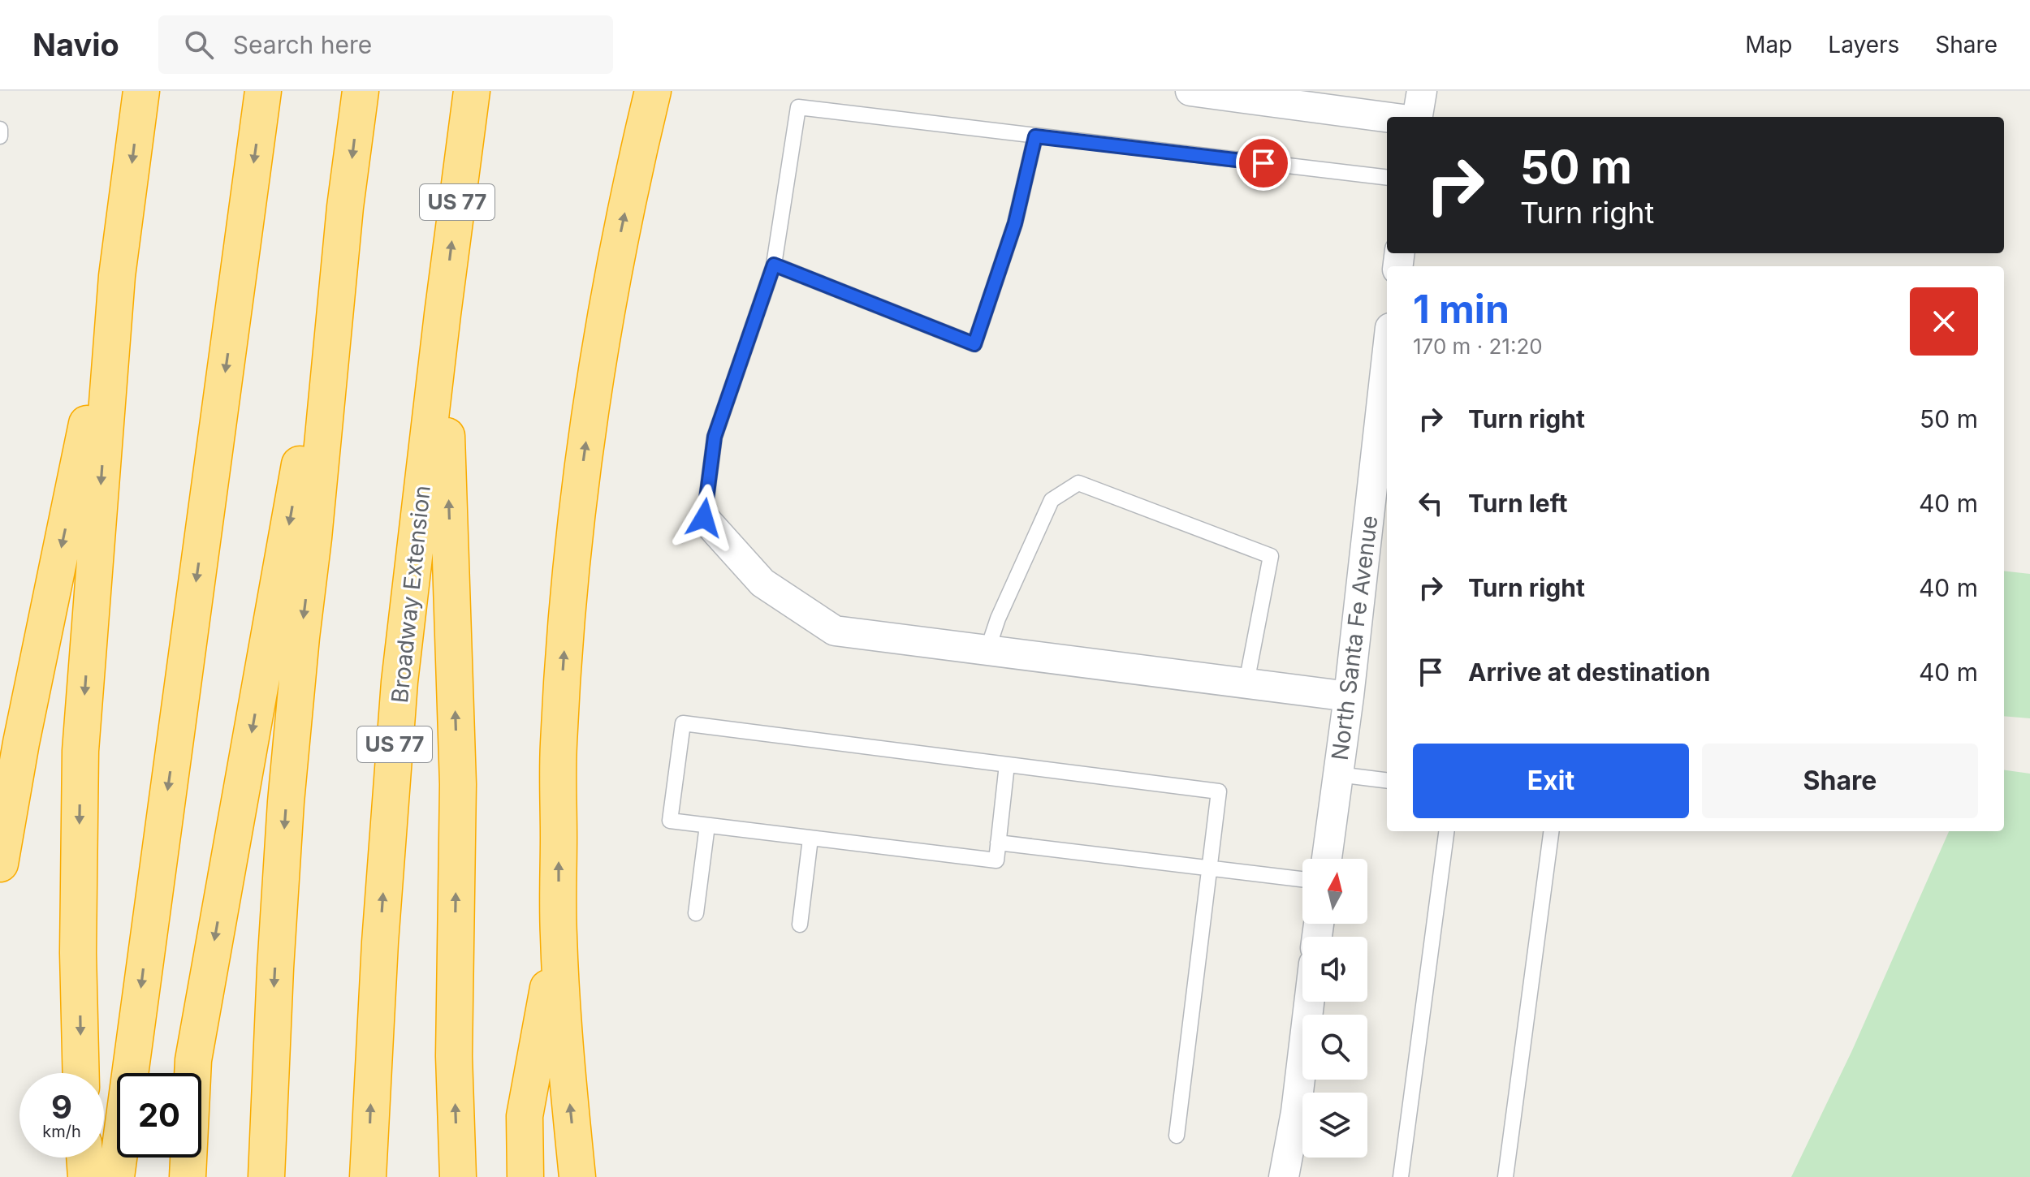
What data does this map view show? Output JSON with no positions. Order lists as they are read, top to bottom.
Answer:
{
  "streets": {
    "highway": ["US 77", "Broadway Extension"],
    "street": ["North Santa Fe Avenue"]
  },
  "north": "top",
  "page": {
    "header": "Navio",
    "search": "Search here",
    "nav": ["Map", "Layers", "Share"],
    "turn": ["50 m", "Turn right"],
    "heading": ["1 min", "170 m · 21:20"],
    "list": [
      {
        "name": "Turn right",
        "value": "50 m"
      },
      {
        "name": "Turn left",
        "value": "40 m"
      },
      {
        "name": "Turn right",
        "value": "40 m"
      },
      {
        "name": "Arrive at destination",
        "value": "40 m"
      }
    ],
    "buttons": ["Exit", "Share"],
    "speed": "9 km/h",
    "limit": "20"
  }
}
